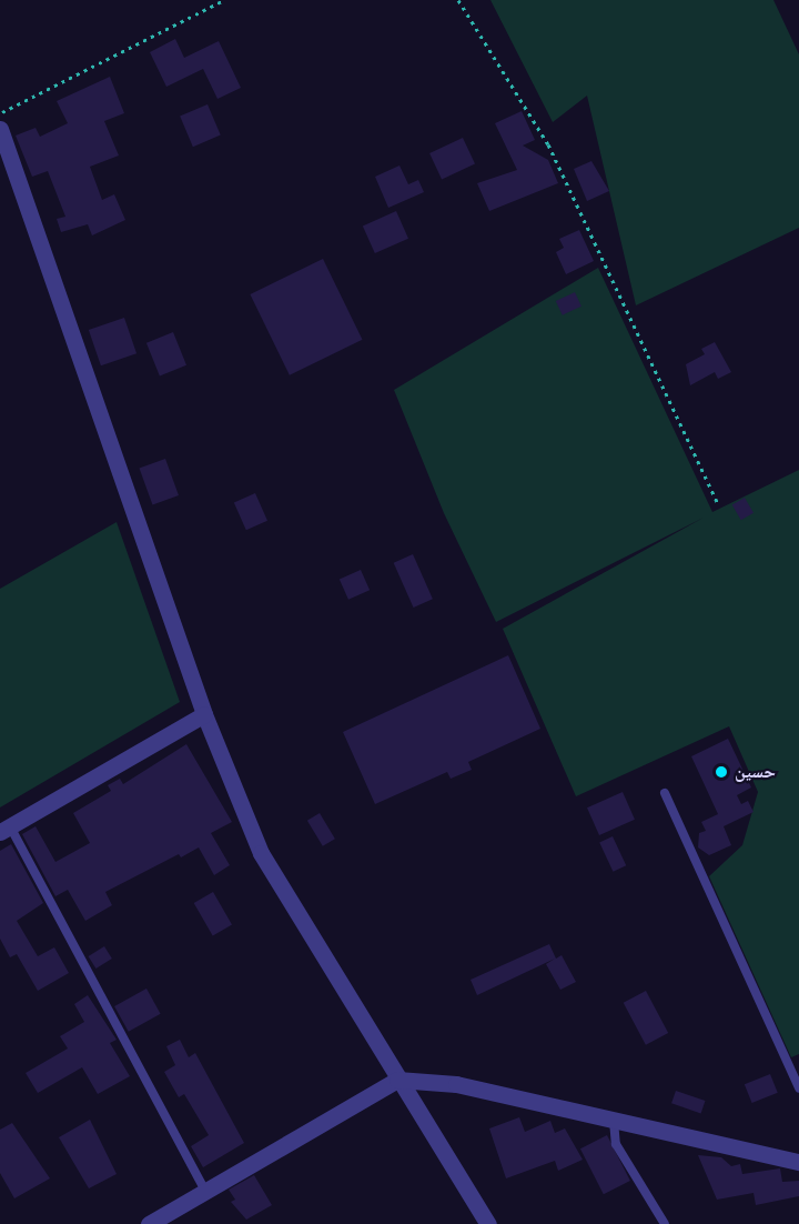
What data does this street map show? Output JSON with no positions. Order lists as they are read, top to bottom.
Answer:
{
  "places": ["حسين"]
}
